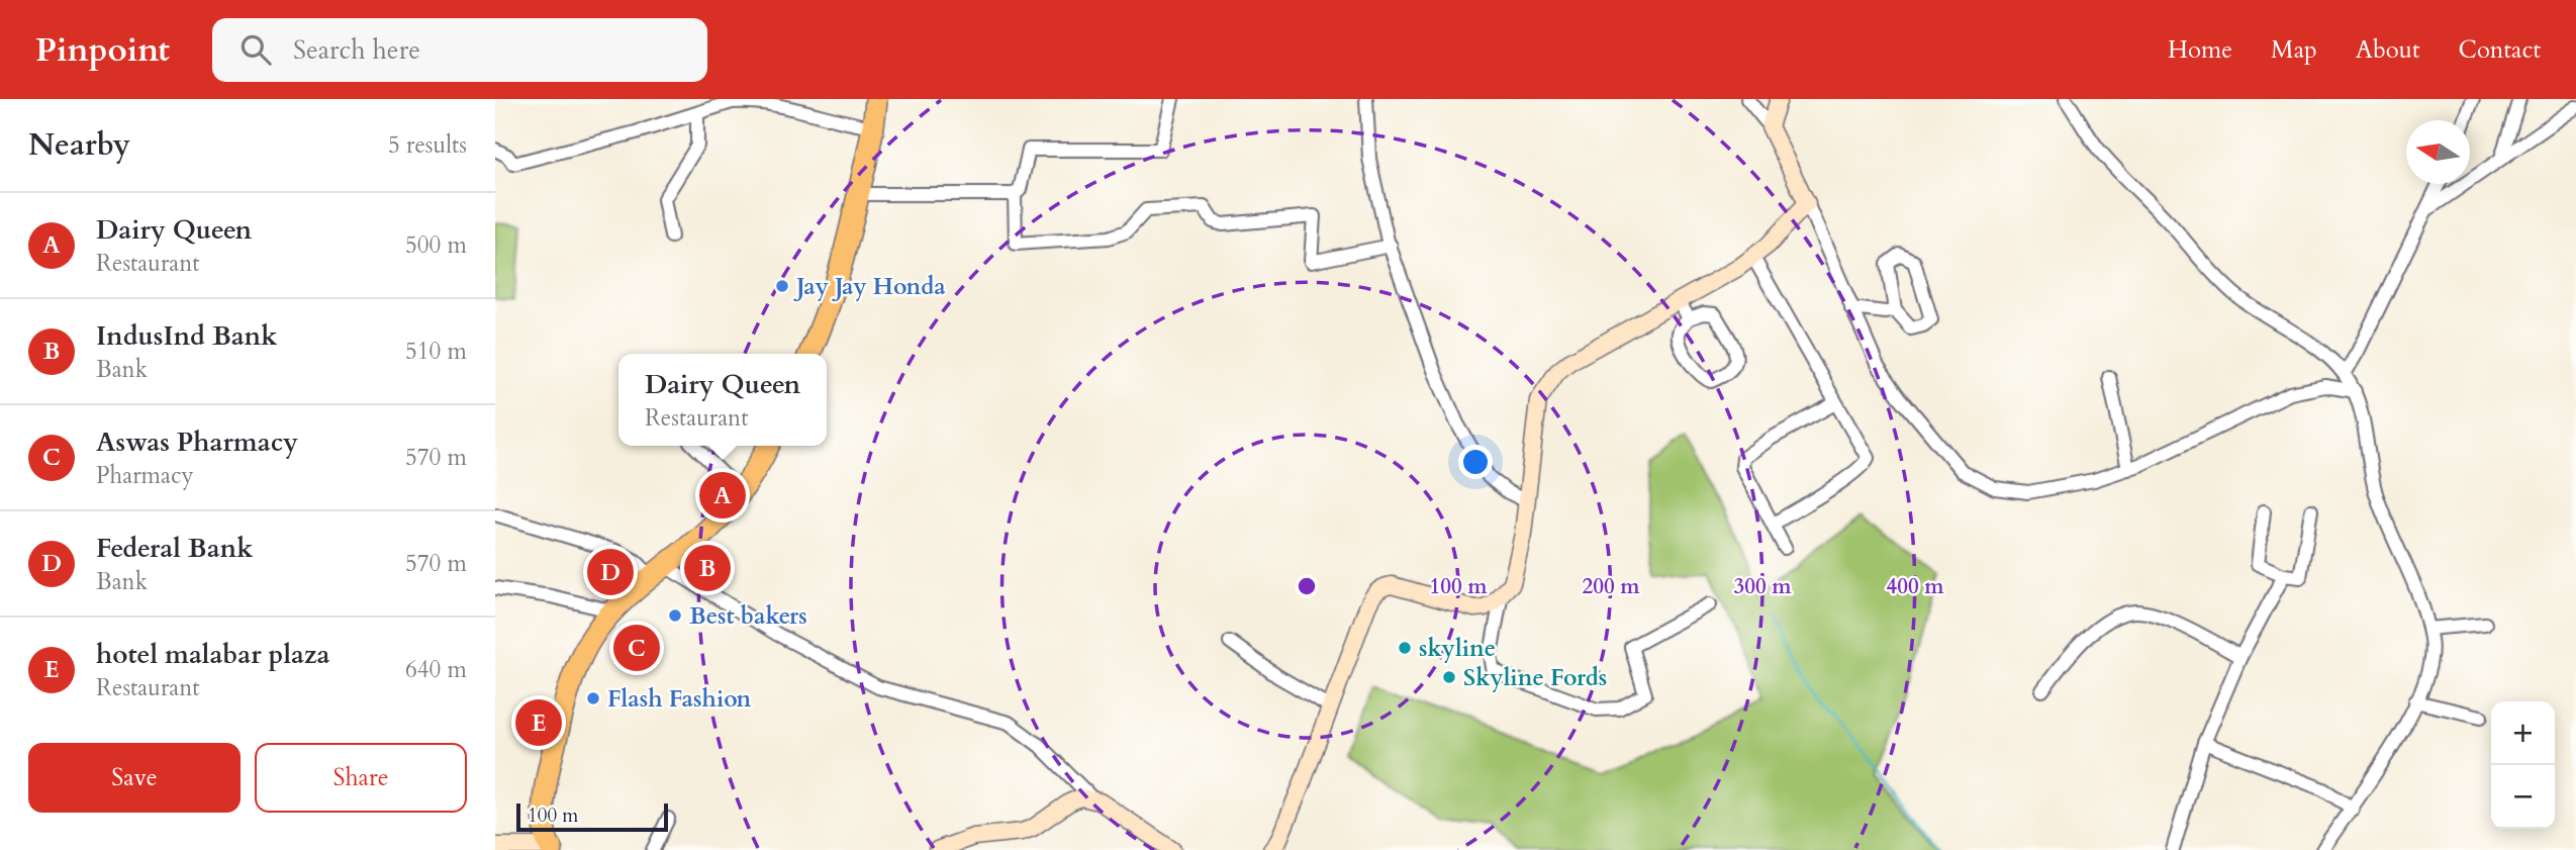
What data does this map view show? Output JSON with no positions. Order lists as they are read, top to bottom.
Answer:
{
  "places": [
    "Jay Jay Honda",
    "Best bakers",
    "skyline",
    "Skyline Fords",
    "Flash Fashion"
  ],
  "scale_bar": "100 m",
  "north": "left",
  "page": {
    "header": "Pinpoint",
    "search": "Search here",
    "nav": [
      "Home",
      "Map",
      "About",
      "Contact"
    ],
    "heading": ["Nearby", "5 results"],
    "list": [
      {
        "mark": "A",
        "name": "Dairy Queen",
        "note": "Restaurant",
        "value": "500 m"
      },
      {
        "mark": "B",
        "name": "IndusInd Bank",
        "note": "Bank",
        "value": "510 m"
      },
      {
        "mark": "C",
        "name": "Aswas Pharmacy",
        "note": "Pharmacy",
        "value": "570 m"
      },
      {
        "mark": "D",
        "name": "Federal Bank",
        "note": "Bank",
        "value": "570 m"
      },
      {
        "mark": "E",
        "name": "hotel malabar plaza",
        "note": "Restaurant",
        "value": "640 m"
      }
    ],
    "popup": ["Dairy Queen", "Restaurant"],
    "pins": [
      "A",
      "B",
      "D",
      "C",
      "E"
    ],
    "map_buttons": ["+", "−"],
    "buttons": ["Save", "Share"],
    "scale": "100 m"
  },
  "rings": [
    "100 m",
    "200 m",
    "300 m",
    "400 m"
  ]
}
